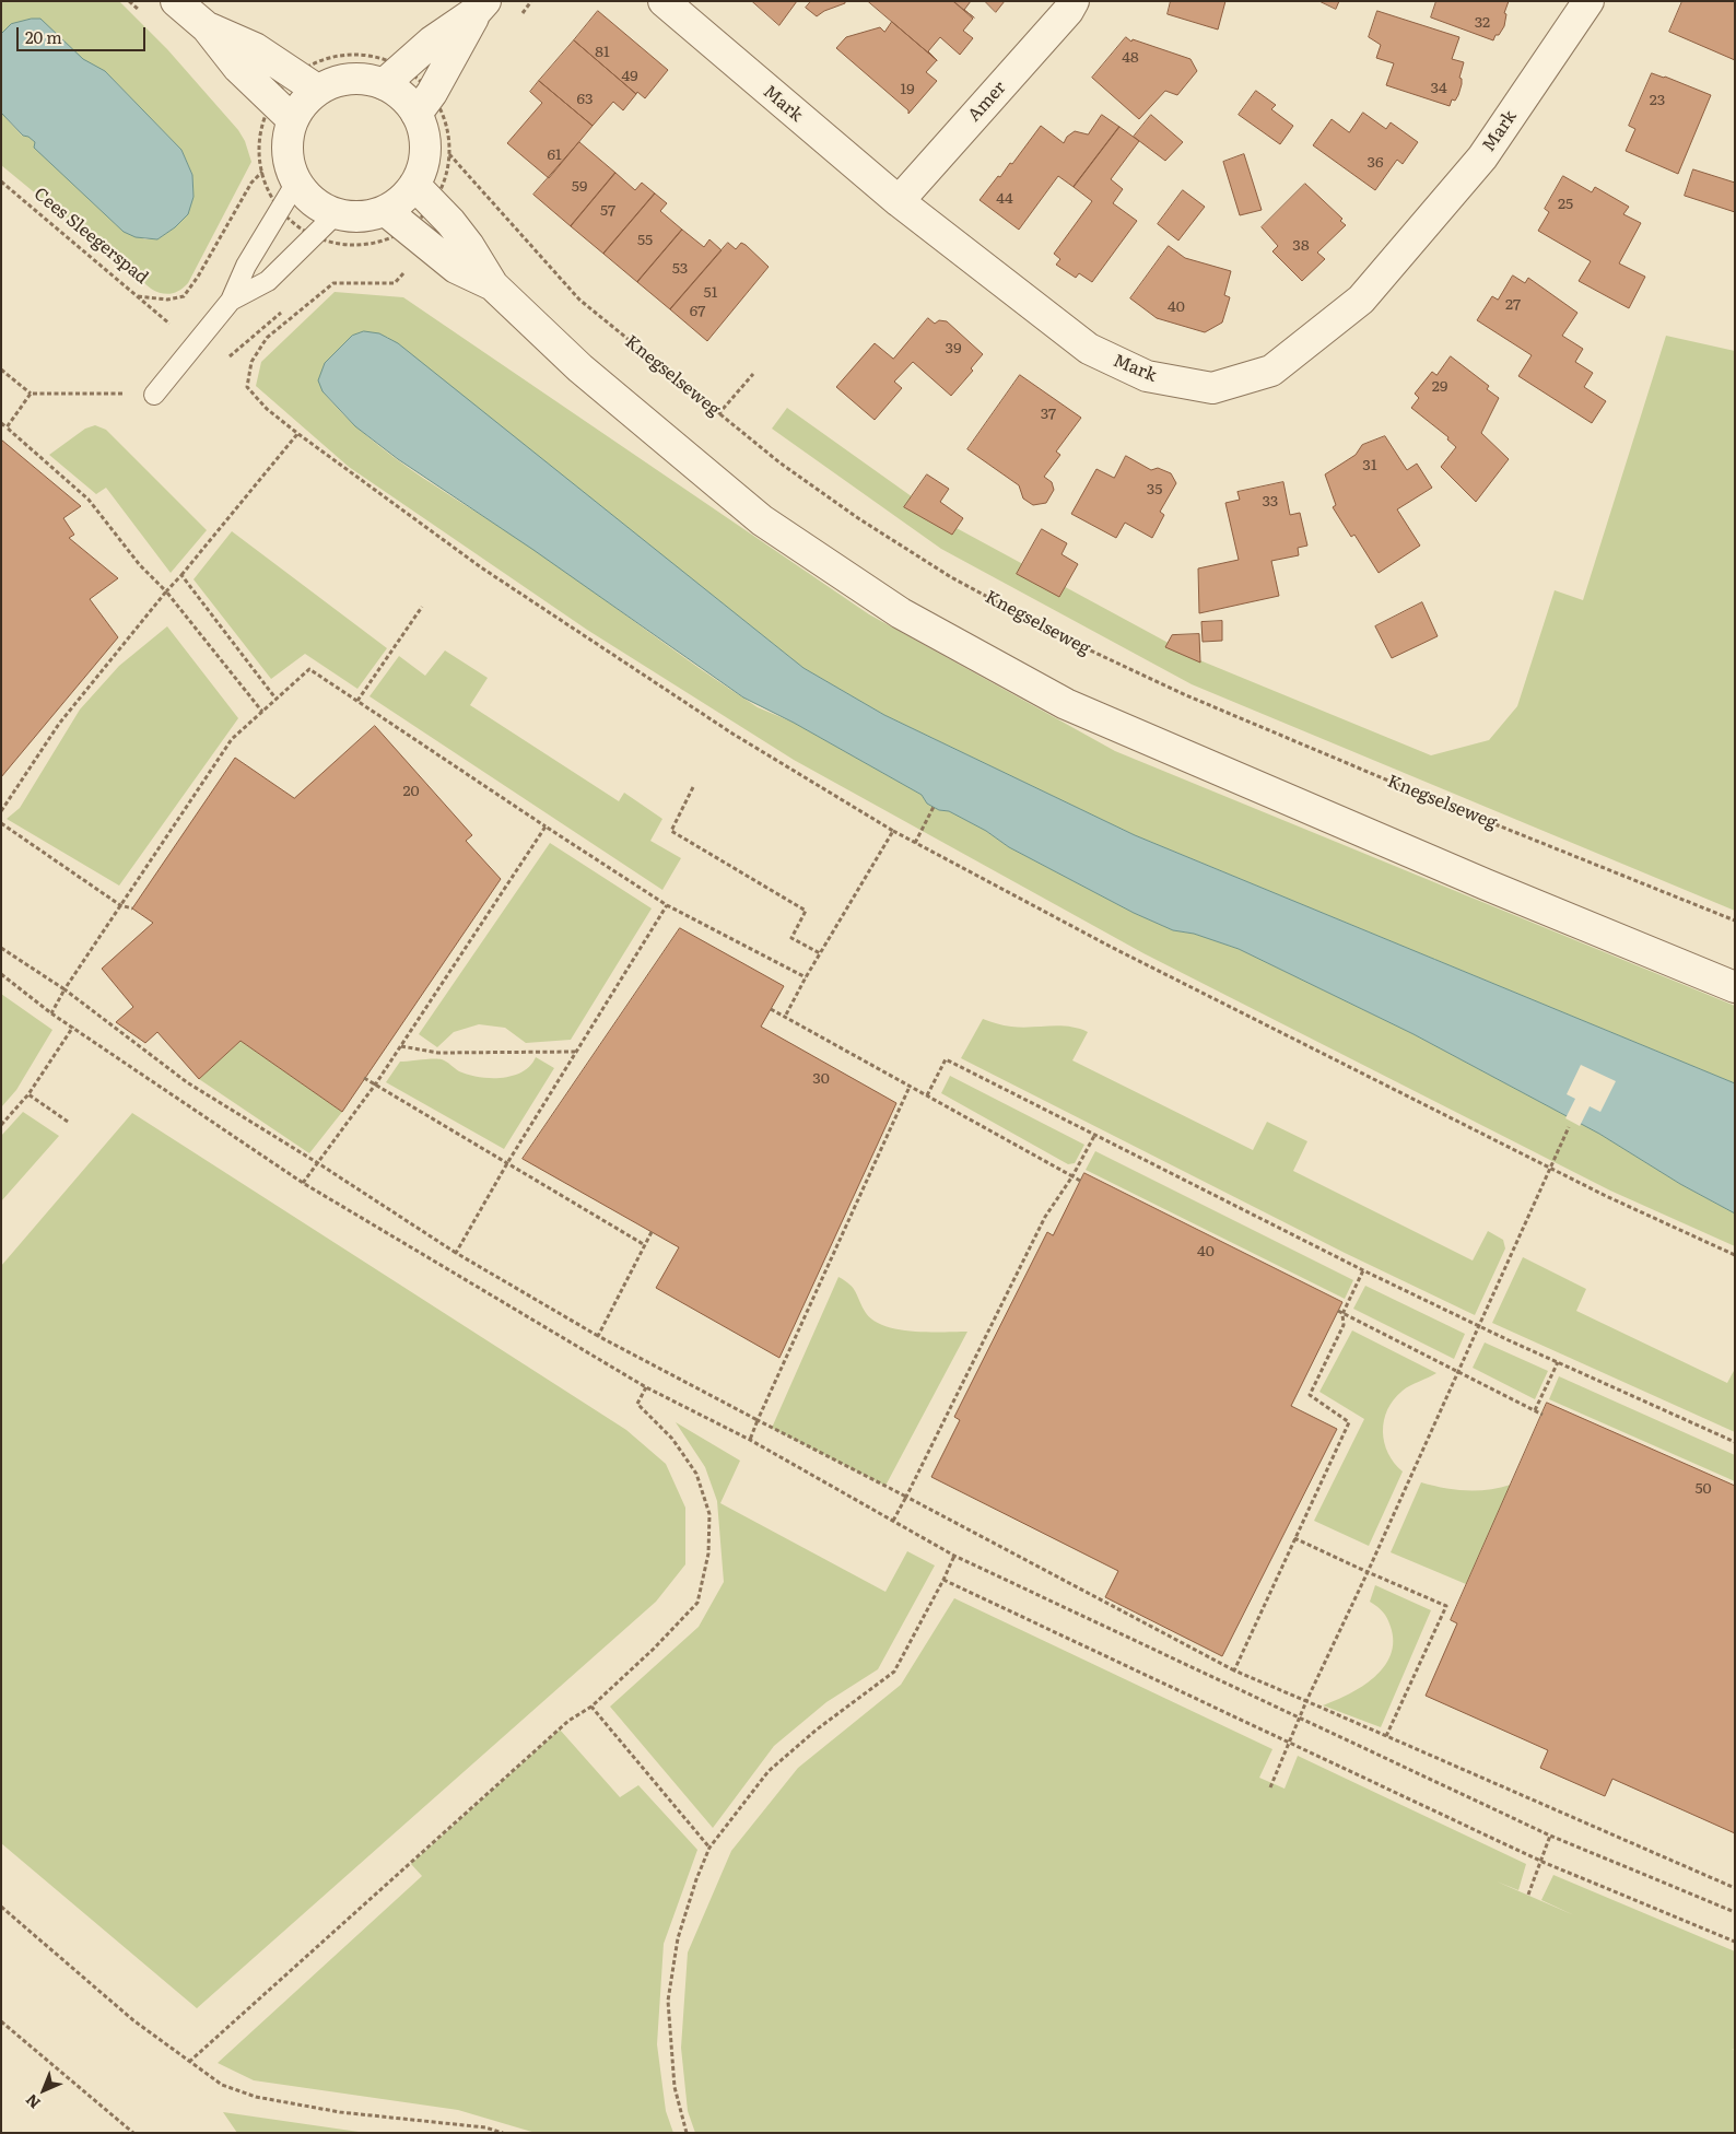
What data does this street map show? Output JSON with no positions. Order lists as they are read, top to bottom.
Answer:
{
  "streets": {
    "street": ["Amer", "Mark"],
    "path": ["Cees Sleegerspad", "Knegselseweg"]
  },
  "crossings": [
    ["Amer", "Mark"]
  ],
  "house_numbers": [
    "32",
    "81",
    "48",
    "49",
    "34",
    "19",
    "63",
    "23",
    "61",
    "36",
    "59",
    "44",
    "25",
    "57",
    "55",
    "38",
    "53",
    "51",
    "27",
    "40",
    "67",
    "39",
    "29",
    "37",
    "31",
    "35",
    "33",
    "20",
    "30",
    "40",
    "50"
  ],
  "scale_bar": "20 m",
  "north": "bottom left"
}
